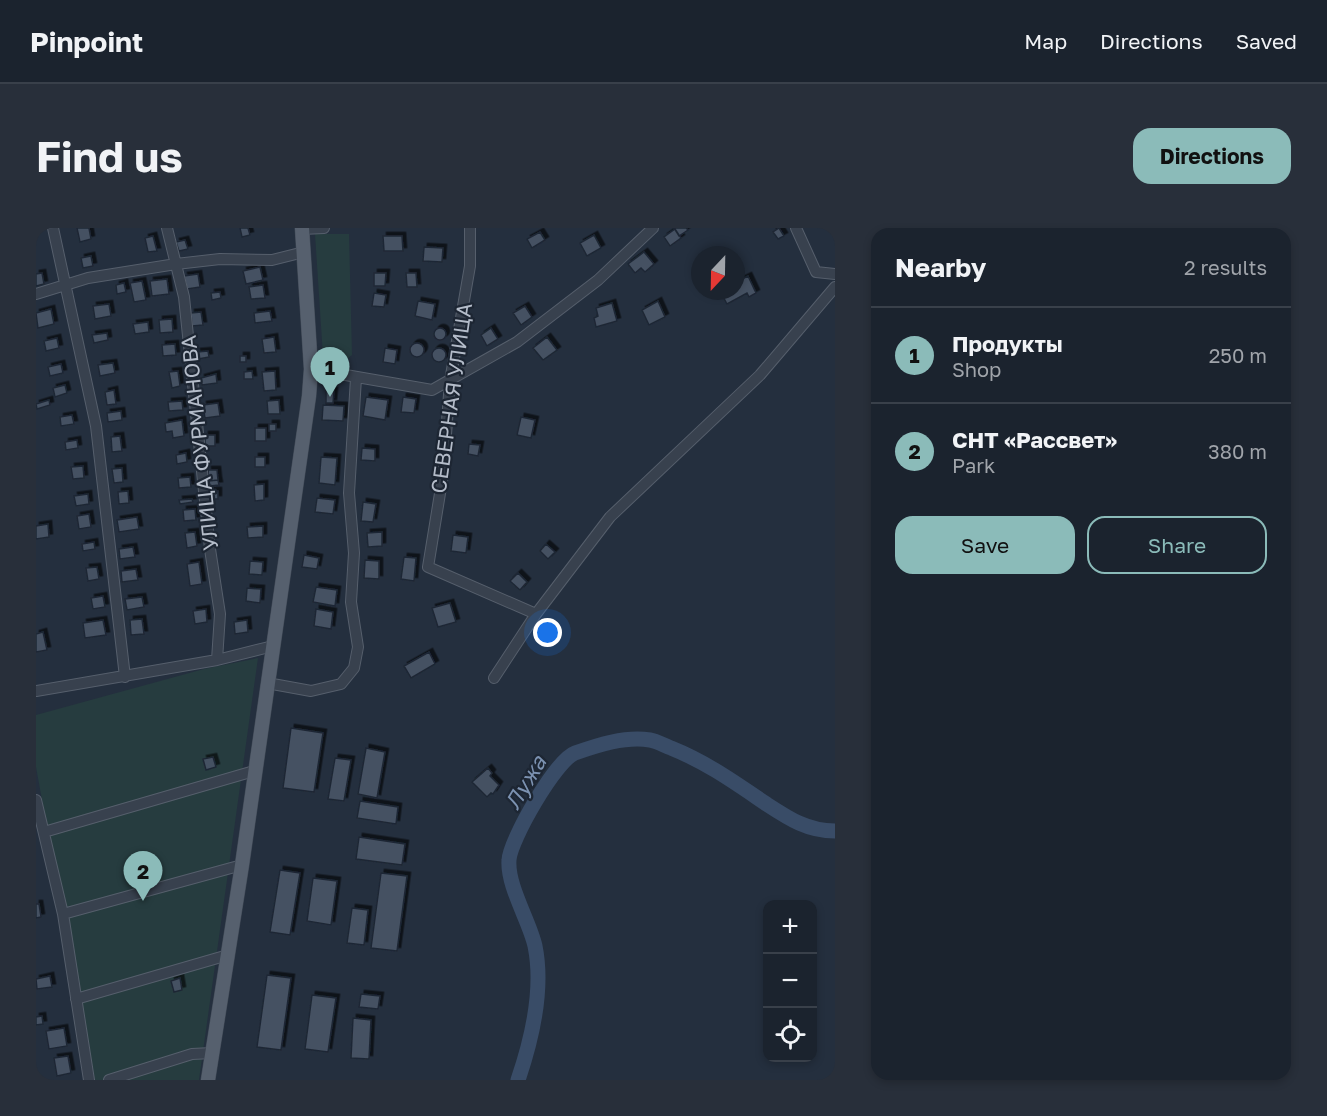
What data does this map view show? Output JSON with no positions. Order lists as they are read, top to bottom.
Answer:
{
  "streets": {
    "street": ["СЕВЕРНАЯ УЛИЦА", "УЛИЦА ФУРМАНОВА"]
  },
  "water": ["Лужа"],
  "north": "bottom",
  "page": {
    "header": "Pinpoint",
    "nav": ["Map", "Directions", "Saved"],
    "buttons": [
      "Directions",
      ["Save", "Share"]
    ],
    "title": "Find us",
    "heading": ["Nearby", "2 results"],
    "list": [
      {
        "mark": "1",
        "name": "Продукты",
        "note": "Shop",
        "value": "250 m"
      },
      {
        "mark": "2",
        "name": "СНТ «Рассвет»",
        "note": "Park",
        "value": "380 m"
      }
    ],
    "pins": ["1", "2"],
    "map_buttons": ["+", "−"]
  }
}
